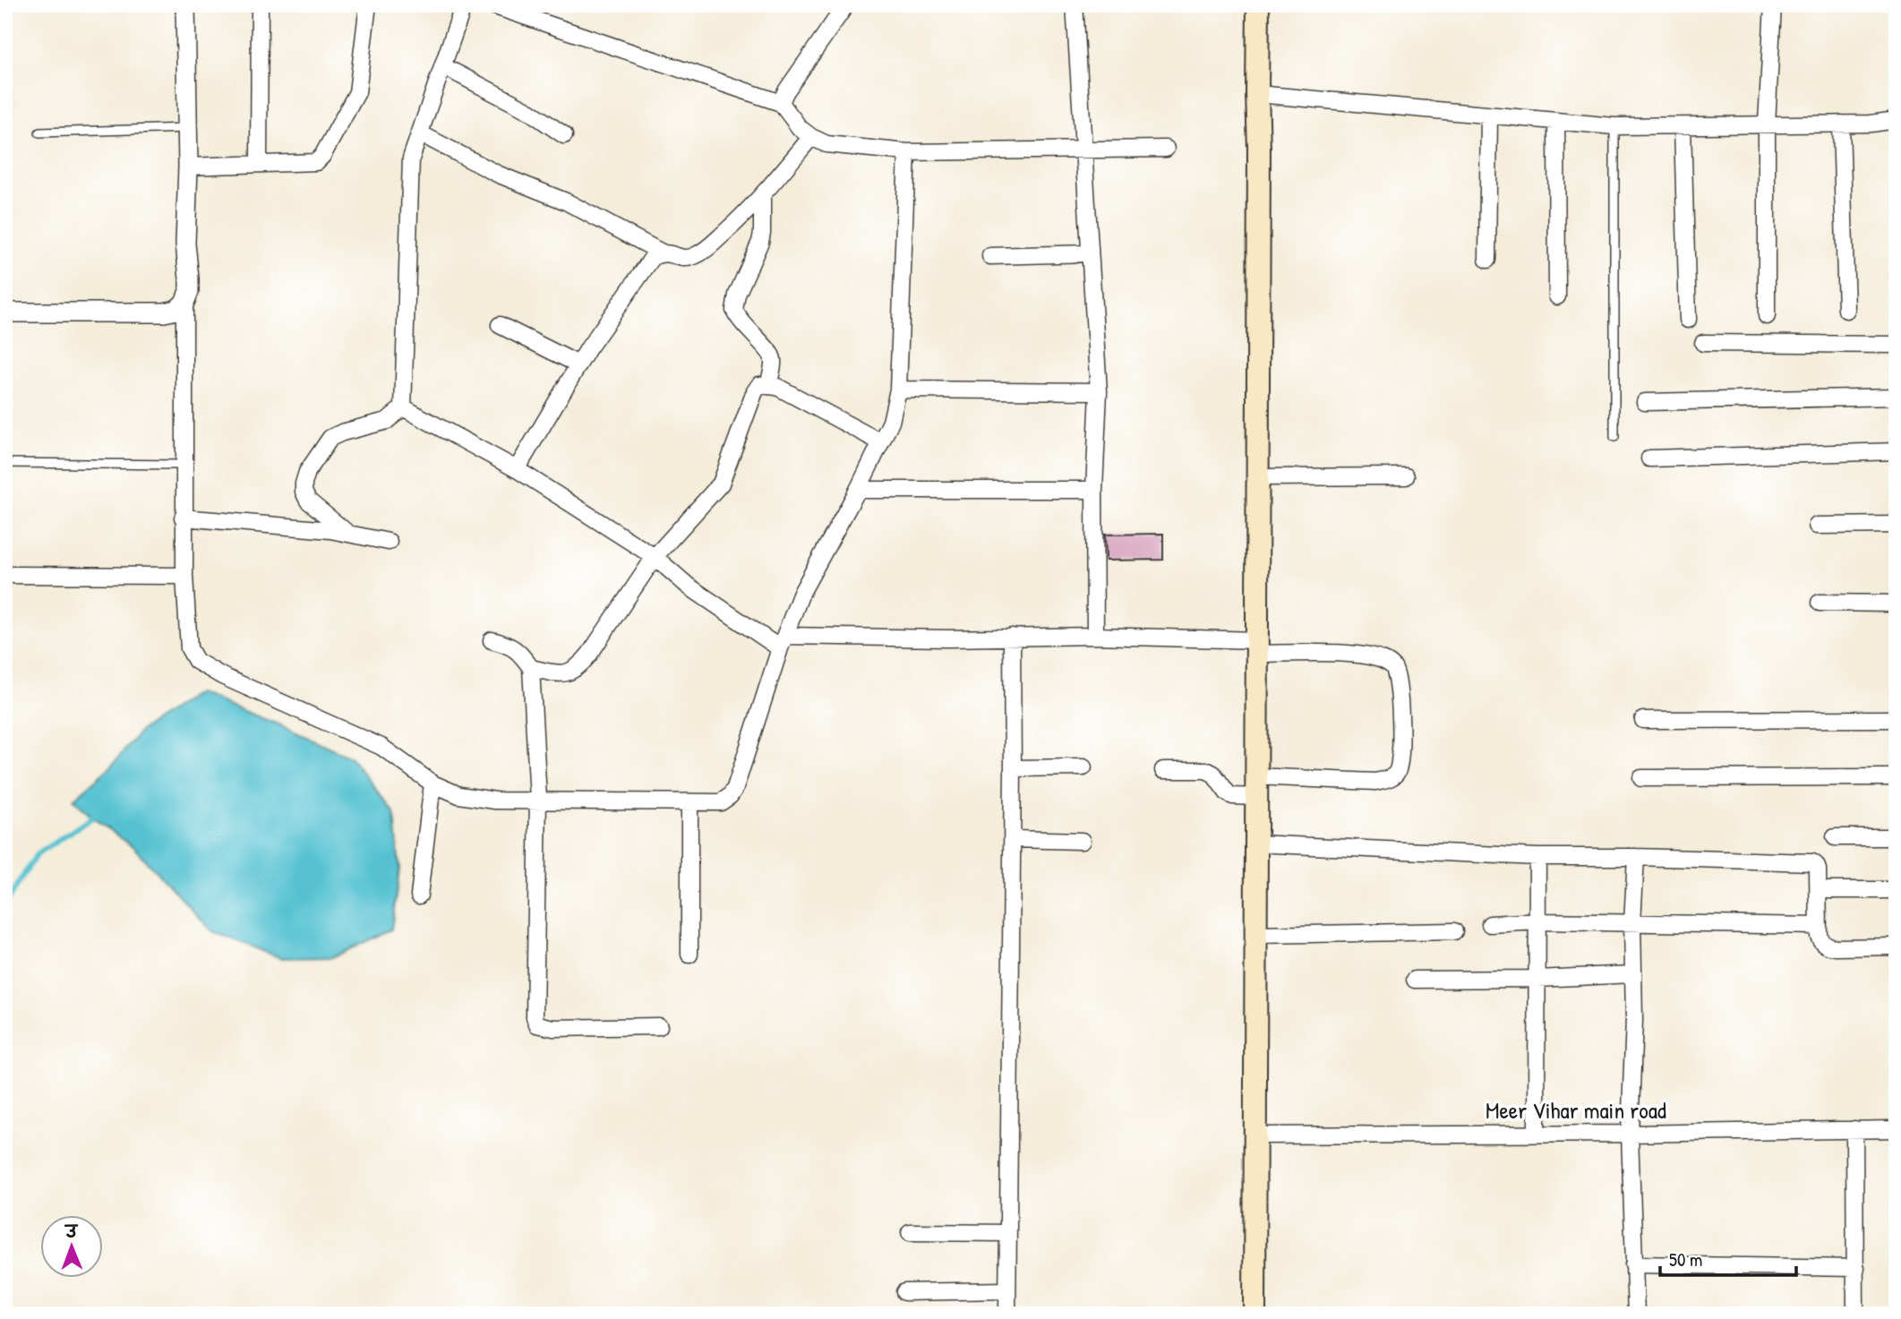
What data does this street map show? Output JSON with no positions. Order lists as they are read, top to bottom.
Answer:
{
  "streets": {
    "street": ["Meer Vihar main road"]
  },
  "scale_bar": "50 m",
  "north": "top"
}
